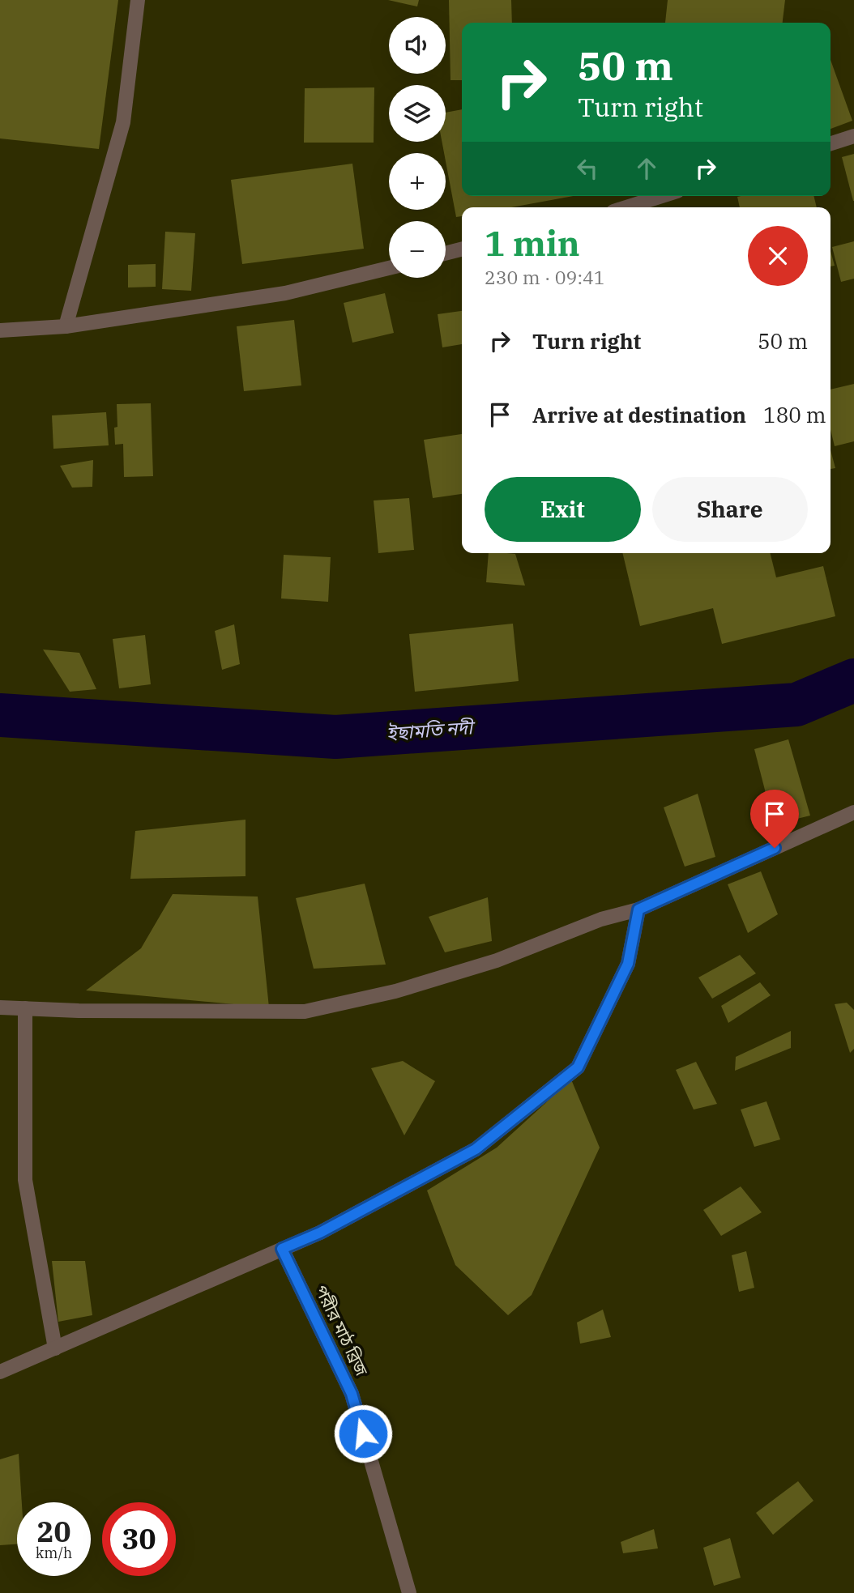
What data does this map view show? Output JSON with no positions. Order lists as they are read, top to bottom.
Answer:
{
  "streets": {
    "street": ["পরীর মাঠ ব্রিজ"]
  },
  "water": ["ইছামতি নদী"],
  "page": {
    "map_buttons": ["+", "−"],
    "turn": ["50 m", "Turn right"],
    "heading": ["1 min", "230 m · 09:41"],
    "list": [
      {
        "name": "Turn right",
        "value": "50 m"
      },
      {
        "name": "Arrive at destination",
        "value": "180 m"
      }
    ],
    "buttons": ["Exit", "Share"],
    "speed": "20 km/h",
    "limit": "30"
  }
}
